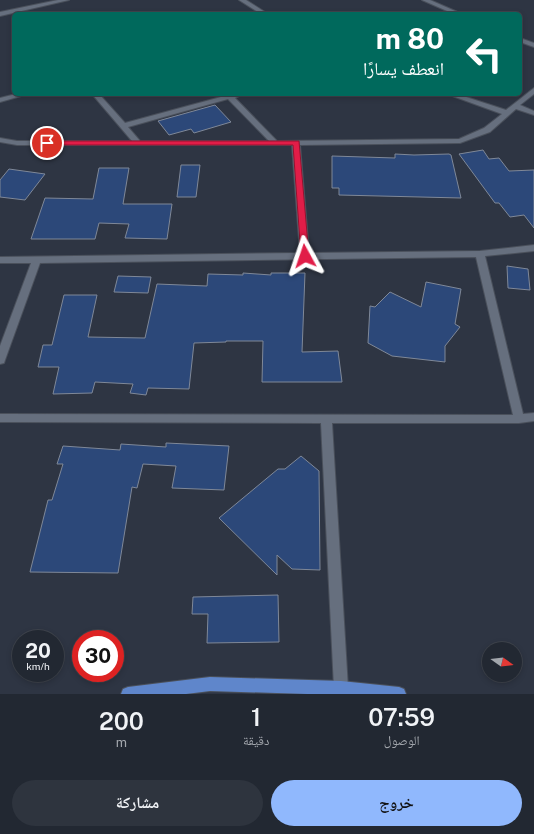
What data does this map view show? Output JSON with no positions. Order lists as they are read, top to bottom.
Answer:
{
  "north": "right",
  "page": {
    "turn": ["80 m", "انعطف يسارًا"],
    "speed": "20 km/h",
    "limit": "30",
    "eta": [
      "07:59",
      "الوصول",
      "1",
      "دقيقة",
      "200",
      "m"
    ],
    "buttons": ["خروج", "مشاركة"]
  }
}
